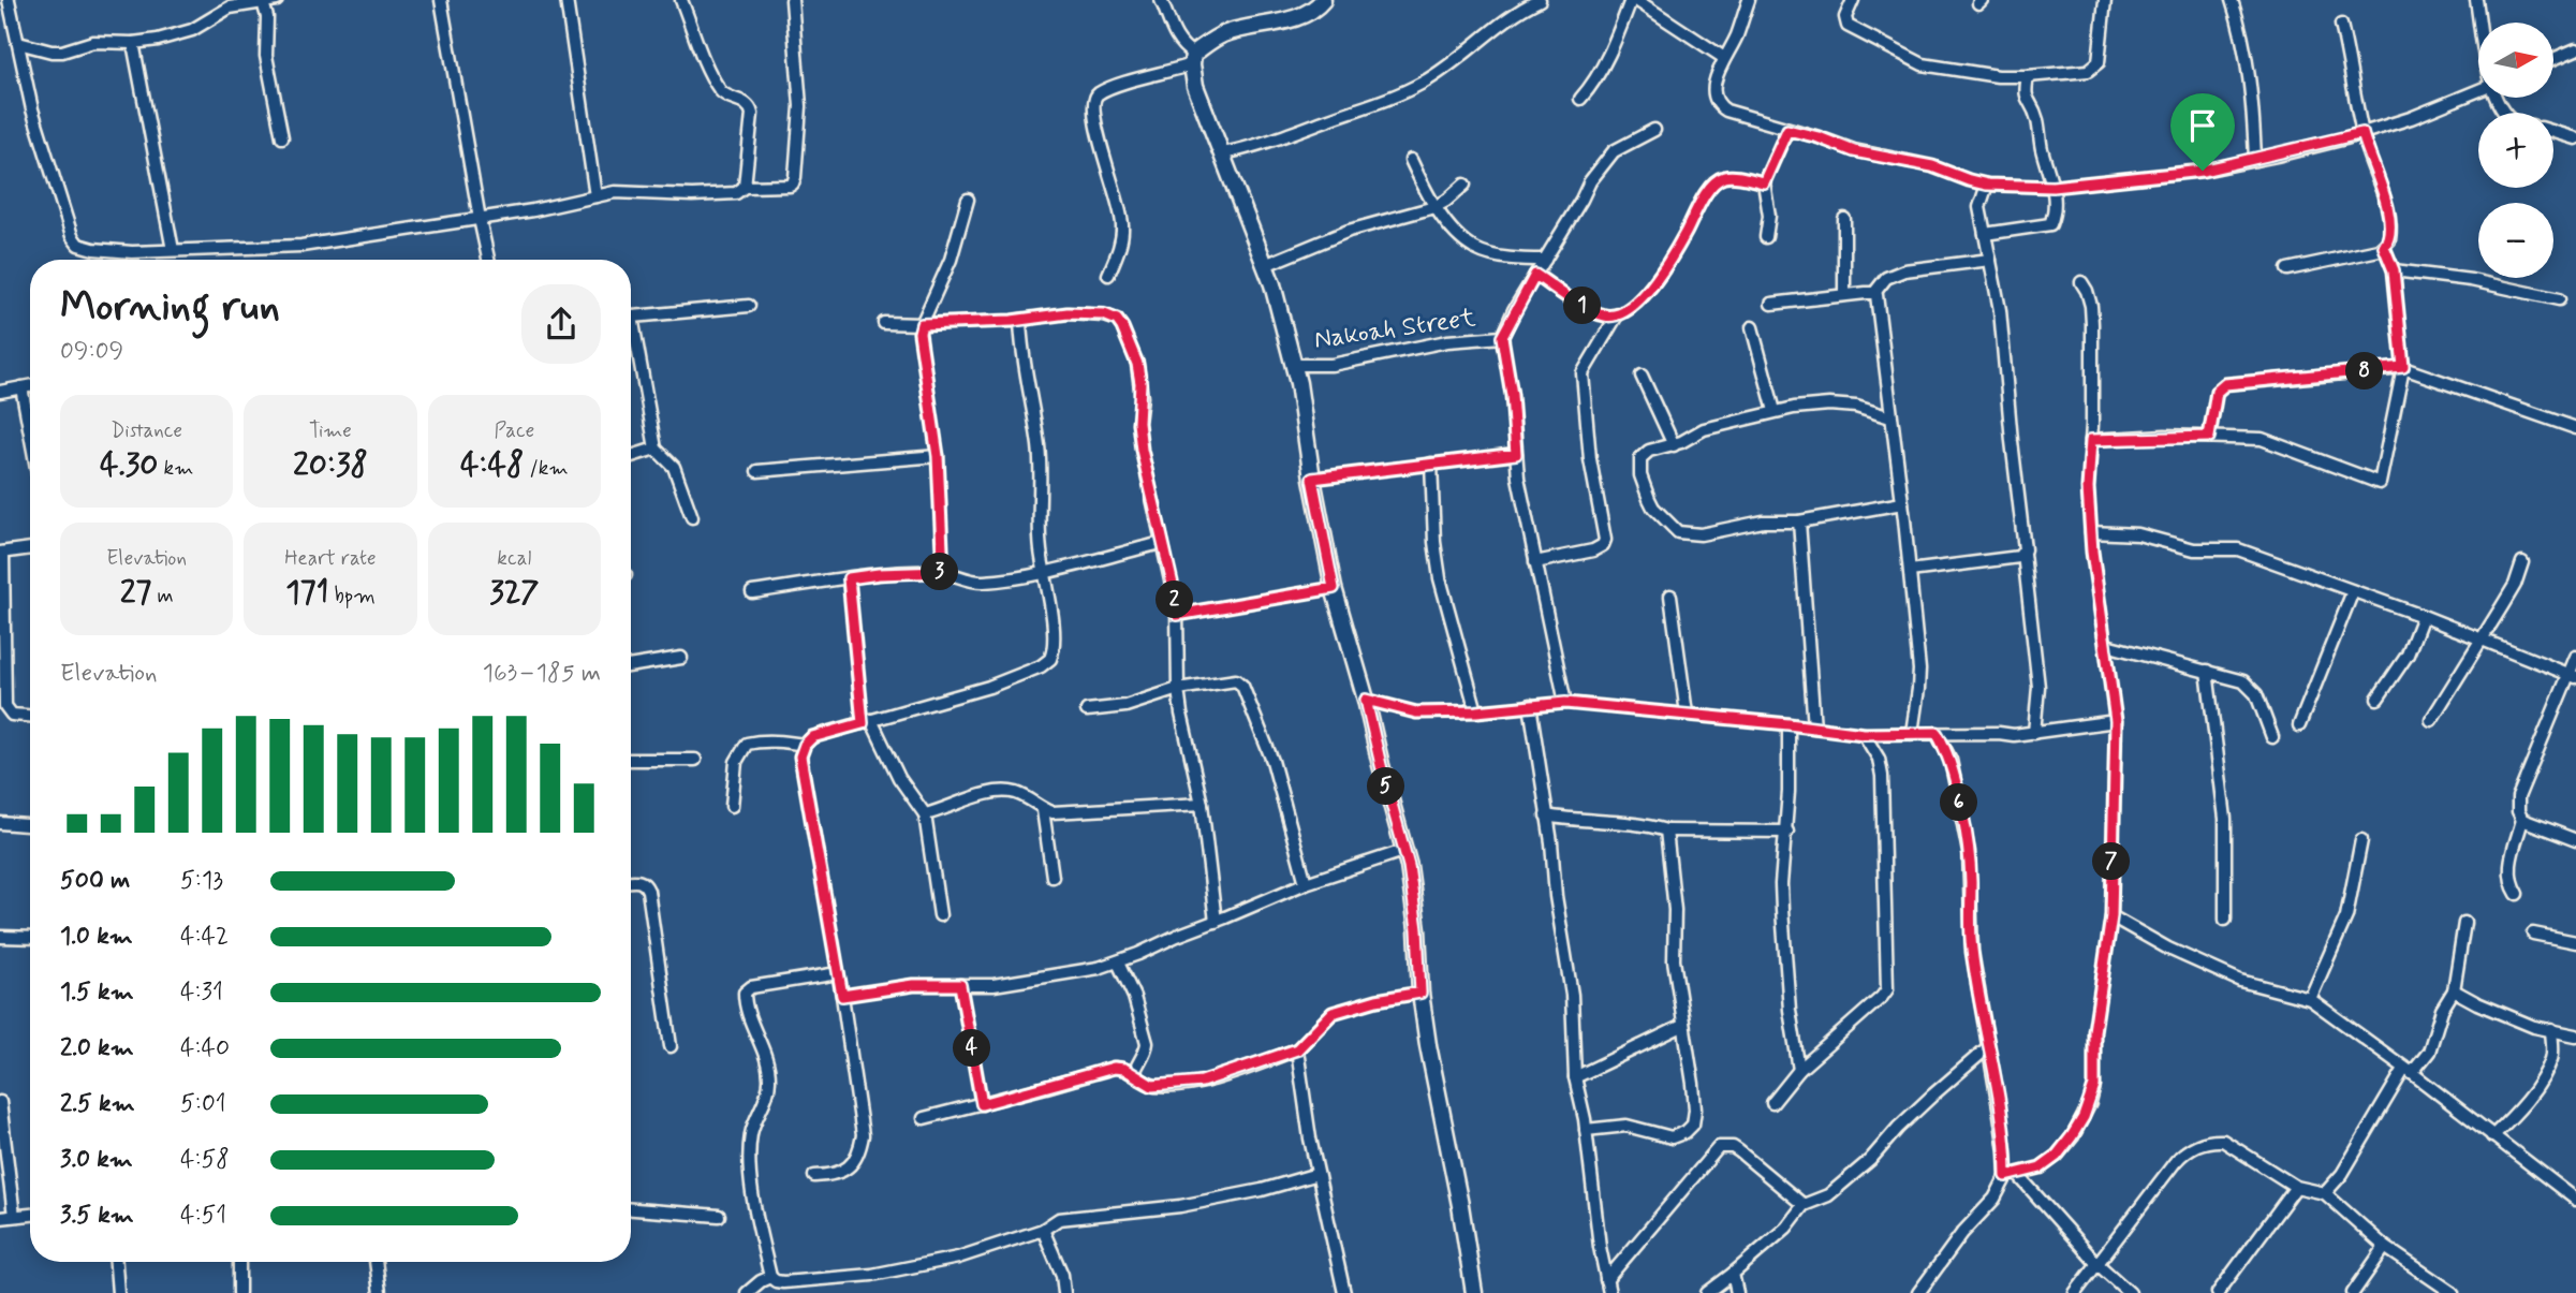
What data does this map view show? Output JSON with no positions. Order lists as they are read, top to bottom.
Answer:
{
  "streets": {
    "street": ["Nakoah Street"]
  },
  "north": "right",
  "page": {
    "map_buttons": ["+", "−"],
    "heading": ["Morning run", "09:09"],
    "pins": [
      "1",
      "8",
      "3",
      "2",
      "5",
      "6",
      "7",
      "4"
    ],
    "stats": [
      ["Distance", "4.30 km"],
      ["Time", "20:38"],
      ["Pace", "4:48 /km"],
      ["Elevation", "27 m"],
      ["Heart rate", "171 bpm"],
      ["kcal", "327"]
    ],
    "chart": ["Elevation", "163–185 m"],
    "list": [
      {
        "name": "500 m",
        "note": "5:13"
      },
      {
        "name": "1.0 km",
        "note": "4:42"
      },
      {
        "name": "1.5 km",
        "note": "4:31"
      },
      {
        "name": "2.0 km",
        "note": "4:40"
      },
      {
        "name": "2.5 km",
        "note": "5:01"
      },
      {
        "name": "3.0 km",
        "note": "4:58"
      },
      {
        "name": "3.5 km",
        "note": "4:51"
      }
    ]
  }
}
